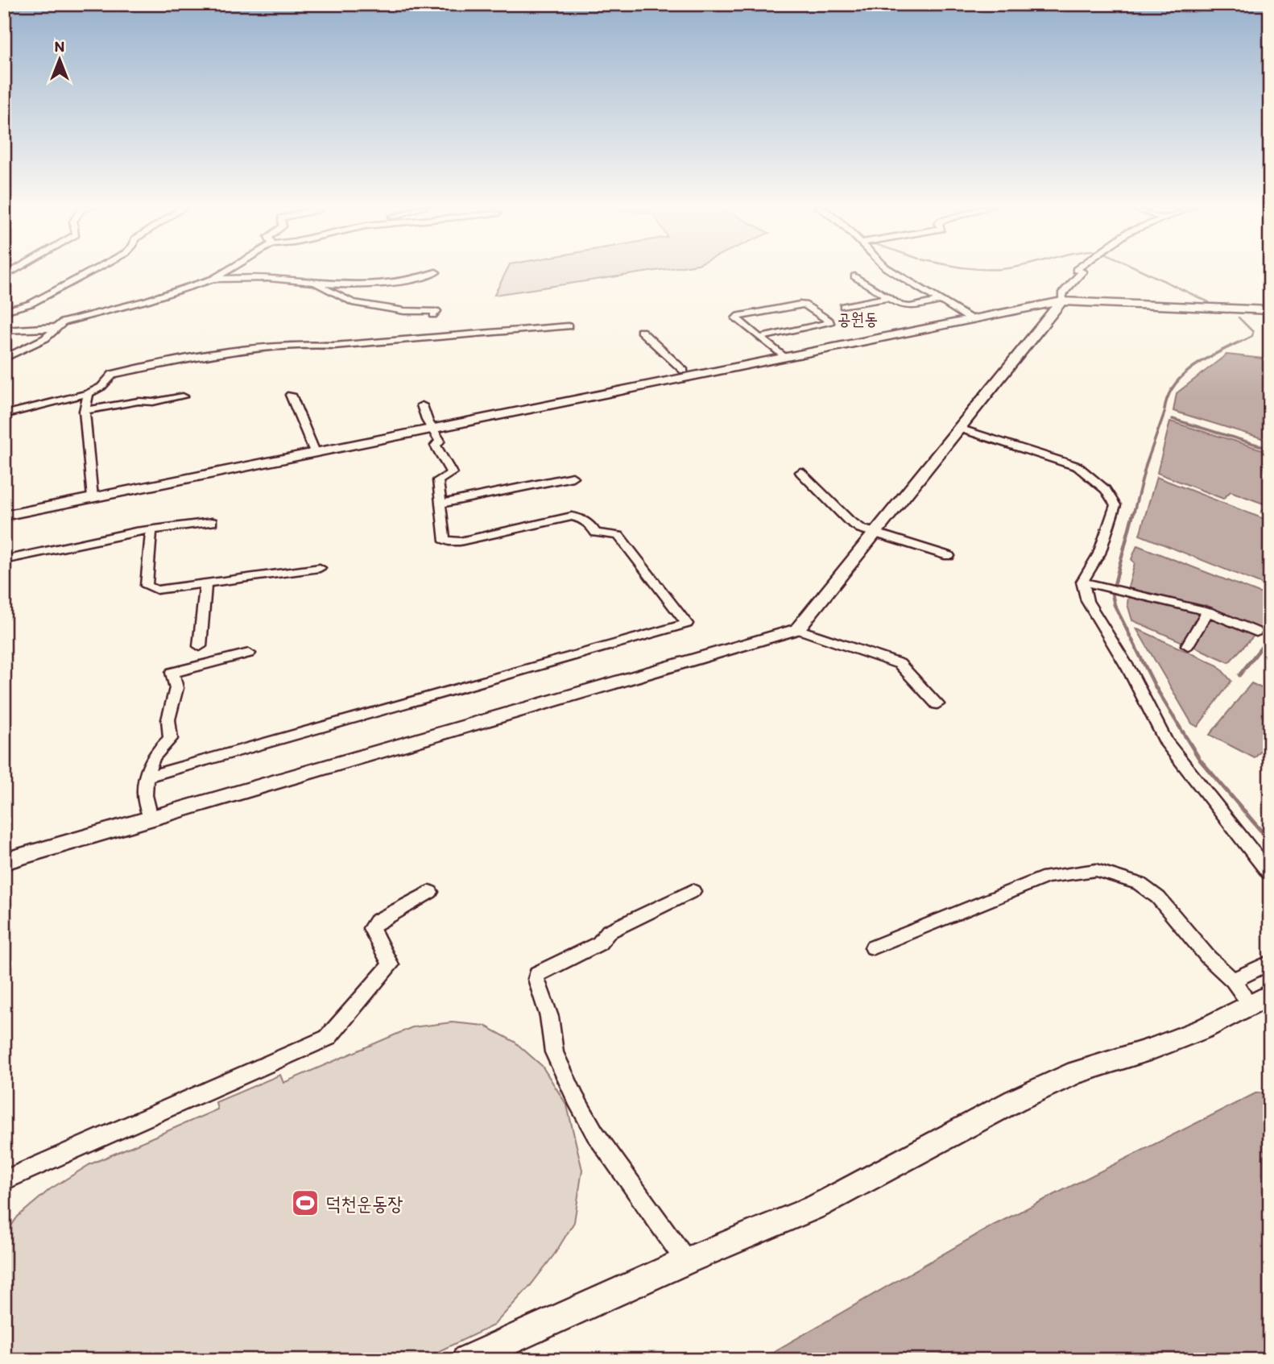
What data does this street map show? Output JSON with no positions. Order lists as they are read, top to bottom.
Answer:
{
  "districts": ["공원동"],
  "places": {
    "sports": ["덕천운동장"]
  },
  "north": "top"
}
